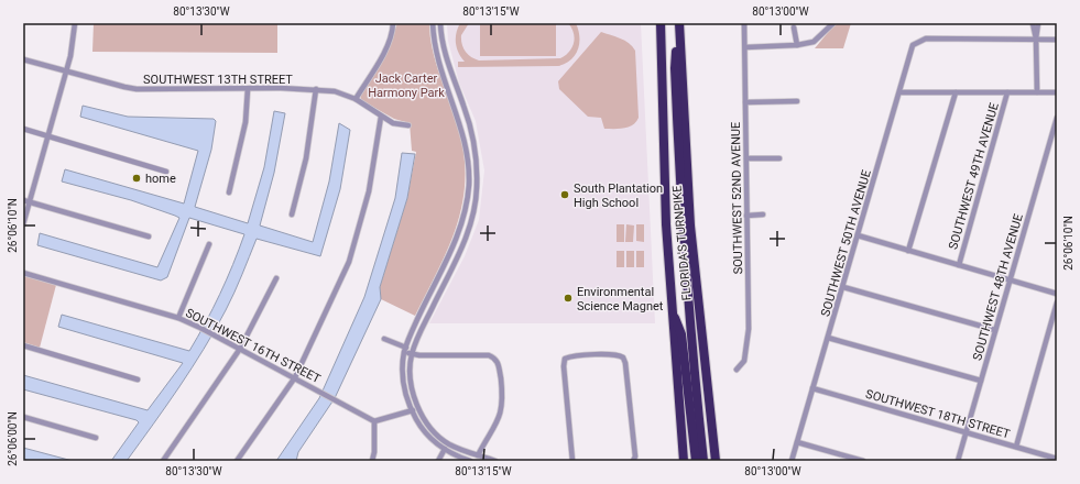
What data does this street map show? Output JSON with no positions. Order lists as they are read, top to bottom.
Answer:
{
  "streets": {
    "highway": ["FLORIDA'S TURNPIKE"],
    "street": [
      "SOUTHWEST 13TH STREET",
      "SOUTHWEST 49TH AVENUE",
      "SOUTHWEST 52ND AVENUE",
      "SOUTHWEST 50TH AVENUE",
      "SOUTHWEST 48TH AVENUE",
      "SOUTHWEST 16TH STREET",
      "SOUTHWEST 18TH STREET"
    ]
  },
  "crossings": [
    ["SOUTHWEST 50TH AVENUE", "SOUTHWEST 18TH STREET"],
    ["SOUTHWEST 48TH AVENUE", "SOUTHWEST 18TH STREET"]
  ],
  "parks": ["Jack Carter Harmony Park"],
  "places": ["home", "South Plantation High School", "Environmental Science Magnet"],
  "coordinates": [
    "80°13'30\"W",
    "80°13'15\"W",
    "80°13'00\"W",
    "26°06'10\"N",
    "26°06'00\"N"
  ]
}
